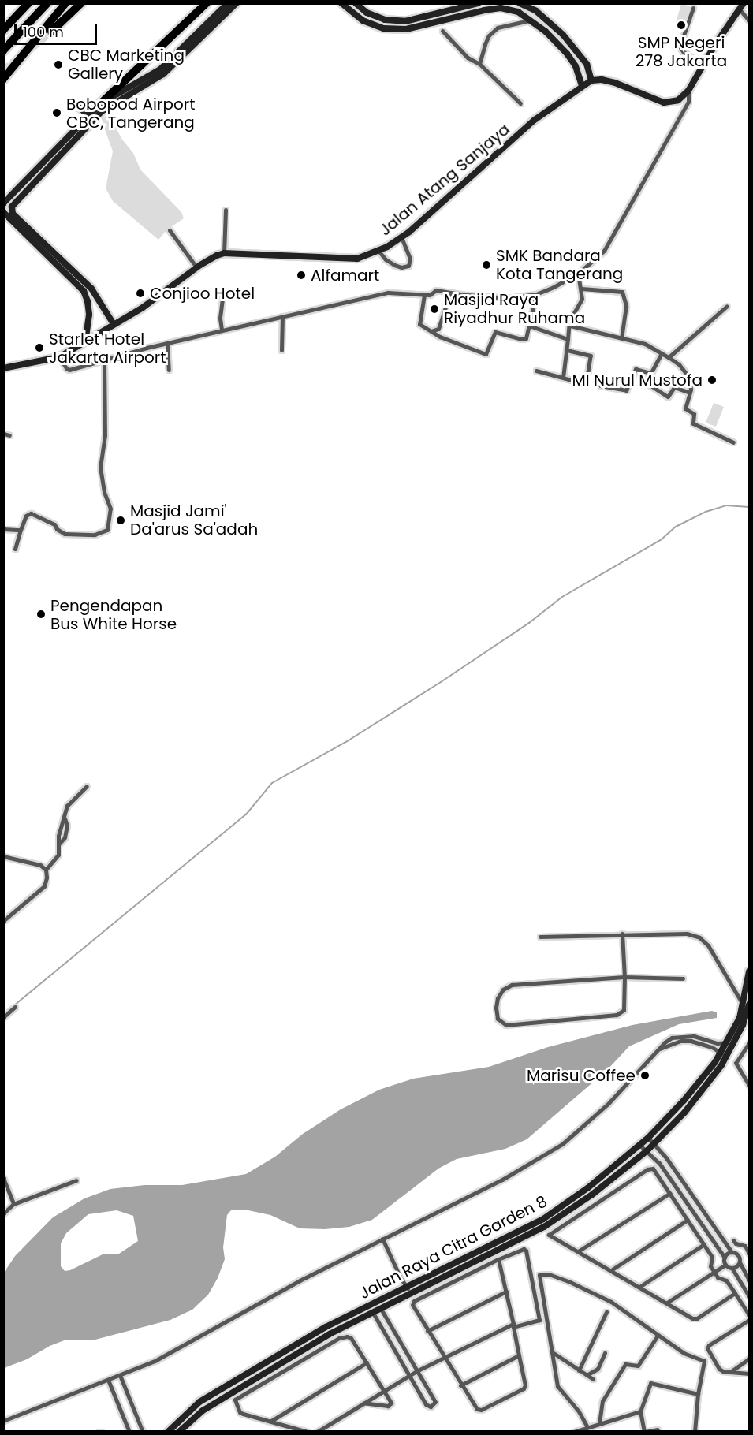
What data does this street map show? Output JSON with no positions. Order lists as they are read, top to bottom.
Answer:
{
  "streets": {
    "street": ["Jalan Atang Sanjaya", "Jalan Raya Citra Garden 8"]
  },
  "places": [
    "SMP Negeri 278 Jakarta",
    "CBC Marketing Gallery",
    "Bobopod Airport CBC, Tangerang",
    "SMK Bandara Kota Tangerang",
    "Alfamart",
    "Conjioo Hotel",
    "Masjid Raya Riyadhur Ruhama",
    "Starlet Hotel Jakarta Airport",
    "MI Nurul Mustofa",
    "Masjid Jami' Da'arus Sa'adah",
    "Pengendapan Bus White Horse",
    "Marisu Coffee"
  ],
  "scale_bar": "100 m"
}
